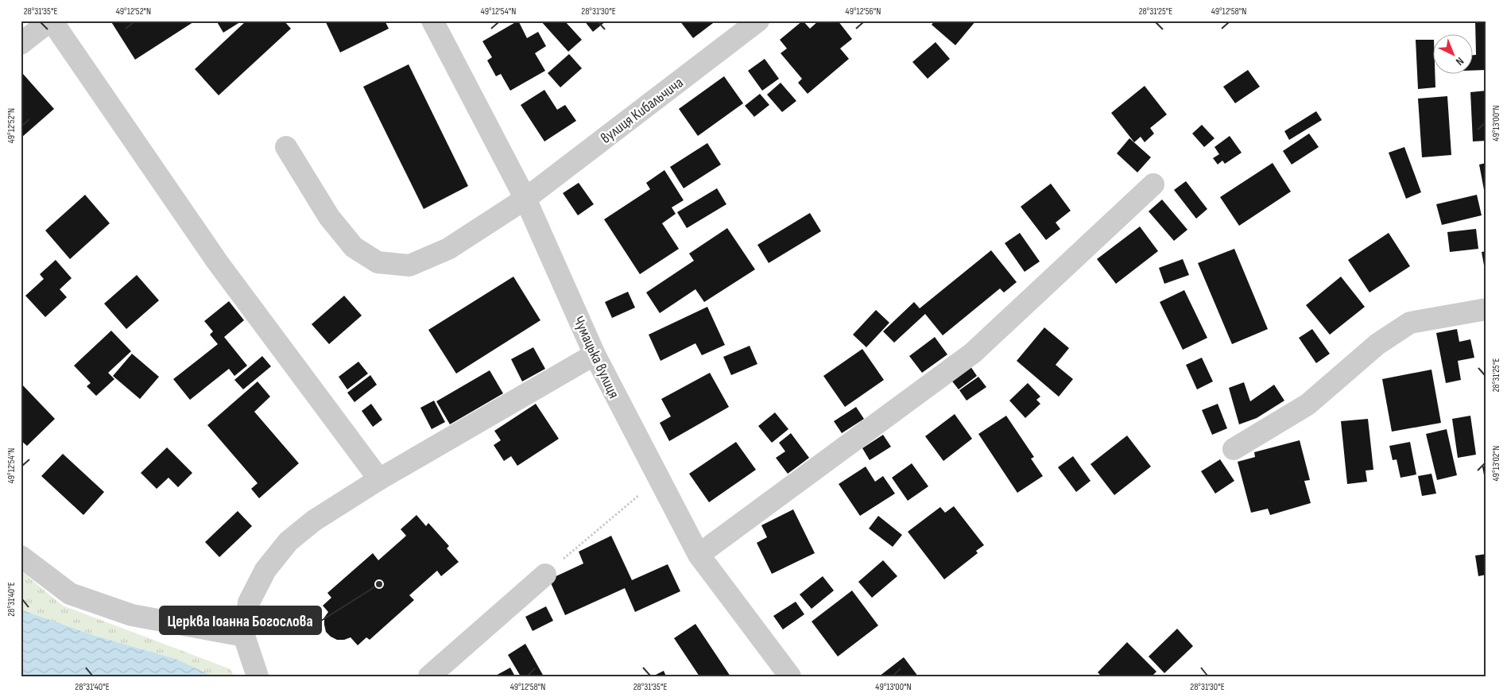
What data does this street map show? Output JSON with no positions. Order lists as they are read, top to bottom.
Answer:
{
  "streets": {
    "street": ["вулиця Кибальчича", "Чумацька вулиця"]
  },
  "crossings": [
    ["вулиця Кибальчича", "Чумацька вулиця"]
  ],
  "places": ["Церква Іоанна Богослова"],
  "north": "bottom right",
  "coordinates": [
    "28°31'35\"E",
    "49°12'52\"N",
    "49°12'54\"N",
    "28°31'30\"E",
    "49°12'56\"N",
    "28°31'25\"E",
    "49°12'58\"N",
    "49°13'00\"N",
    "49°13'02\"N",
    "28°31'40\"E"
  ]
}
